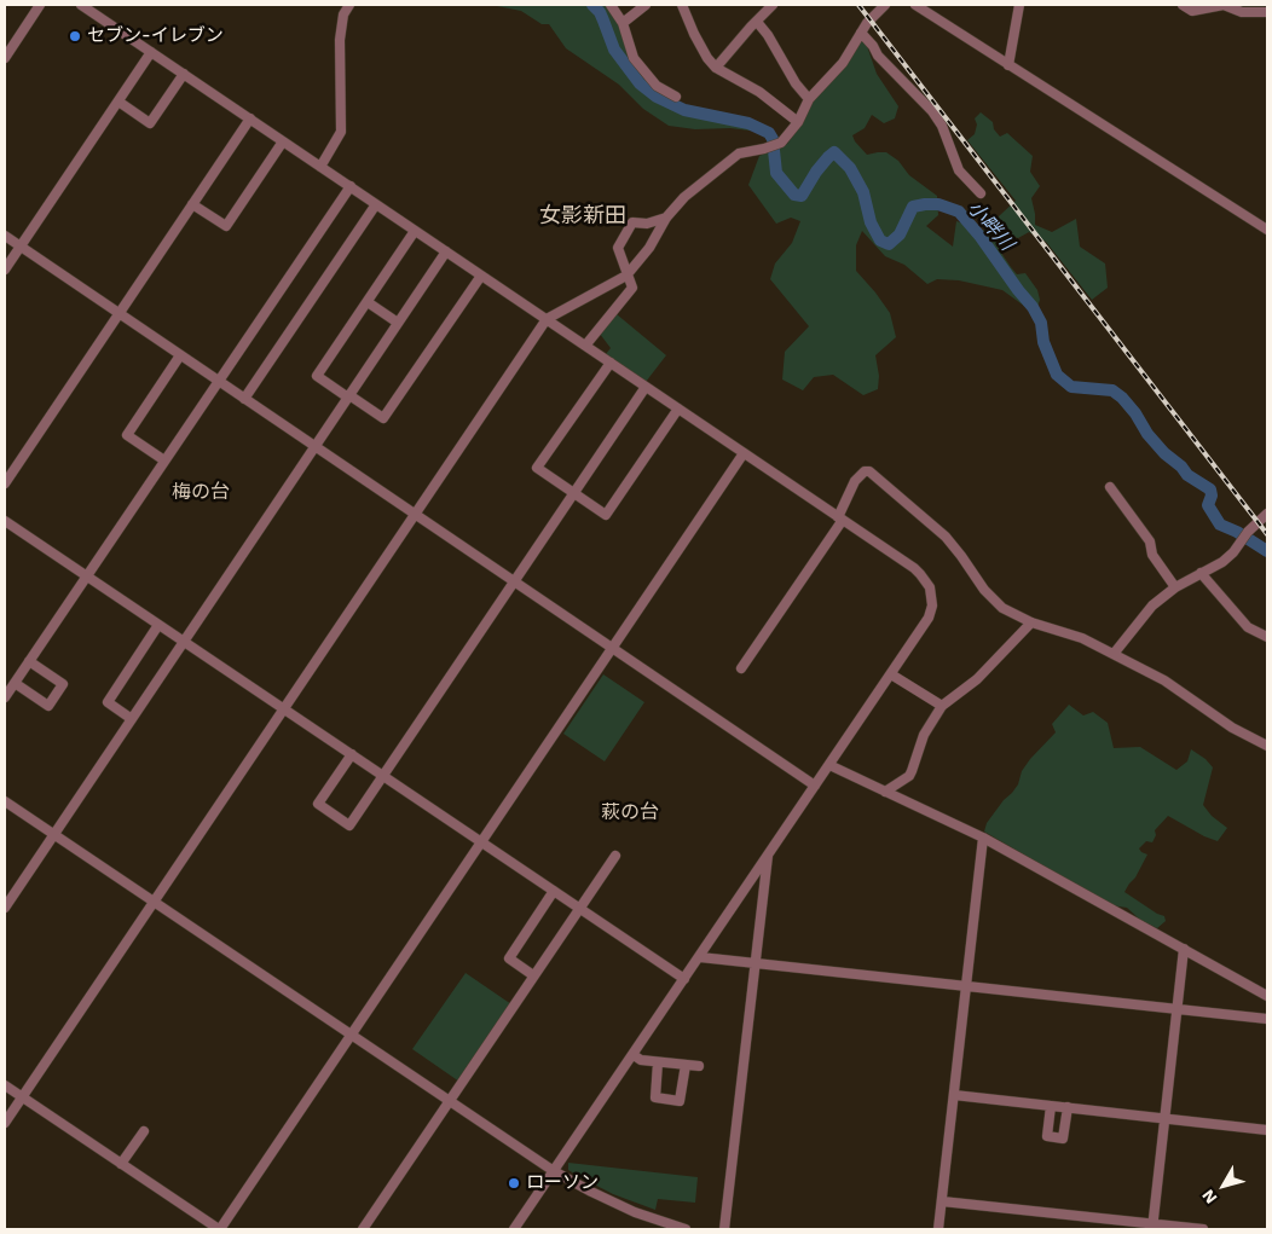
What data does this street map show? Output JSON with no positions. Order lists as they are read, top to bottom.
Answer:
{
  "districts": ["女影新田", "梅の台", "萩の台"],
  "water": ["小畔川"],
  "places": ["セブン-イレブン", "ローソン"],
  "north": "bottom left"
}
